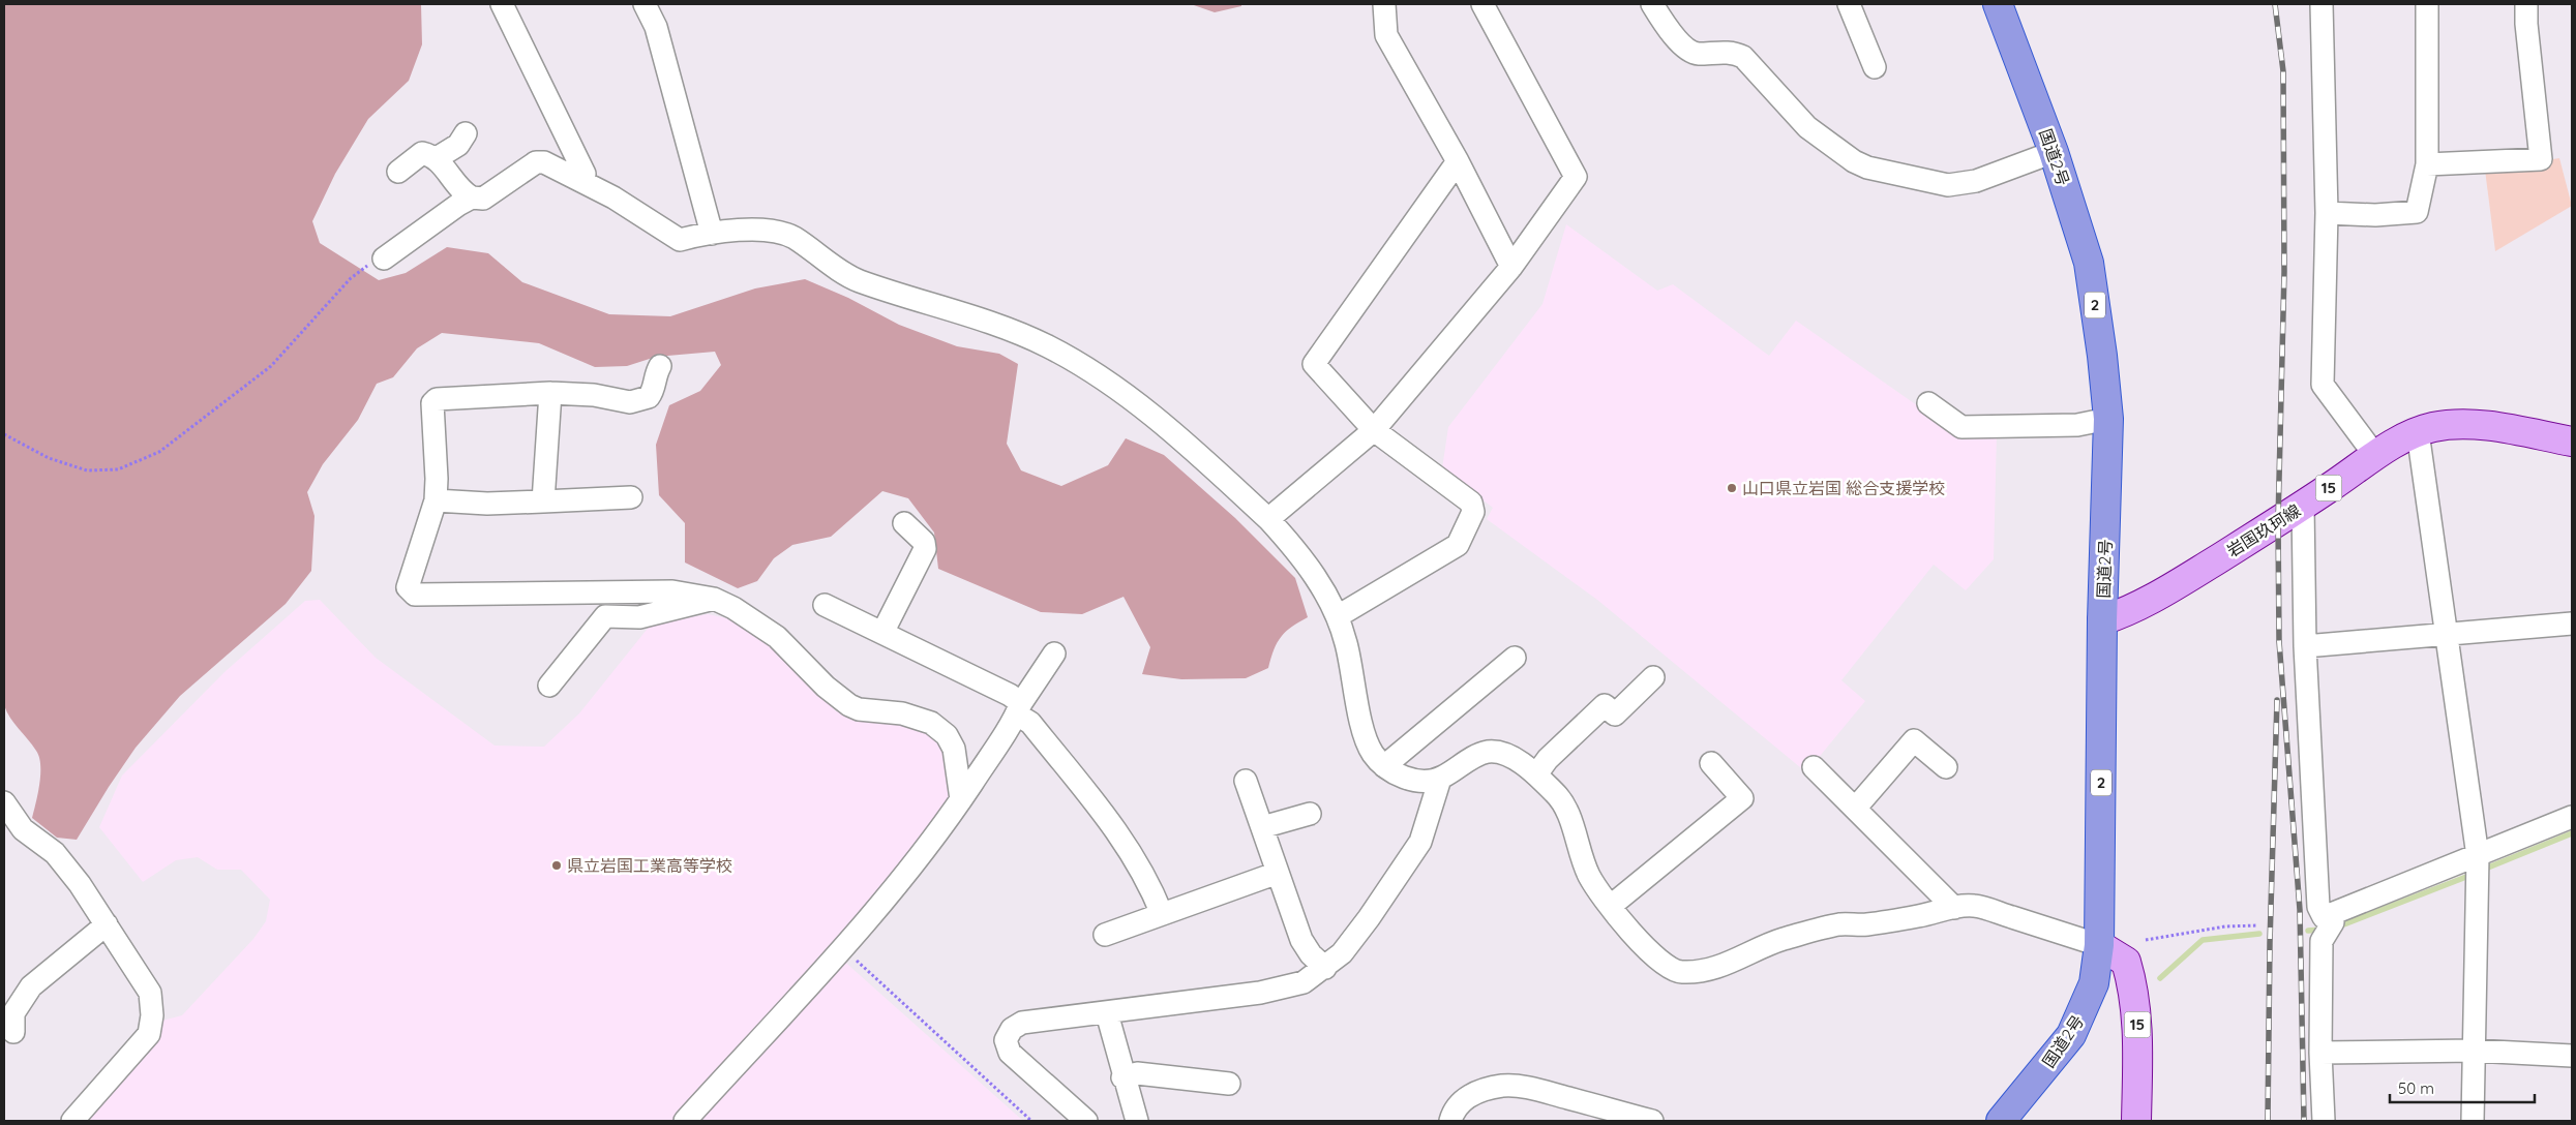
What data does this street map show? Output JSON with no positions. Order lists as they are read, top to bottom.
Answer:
{
  "streets": {
    "highway": ["国道2号", "2"],
    "main road": ["15", "岩国玖珂線"]
  },
  "crossings": [
    ["国道2号", "15"],
    ["国道2号", "岩国玖珂線"]
  ],
  "places": ["山口県立岩国 総合支援学校", "県立岩国工業高等学校"],
  "scale_bar": "50 m"
}
